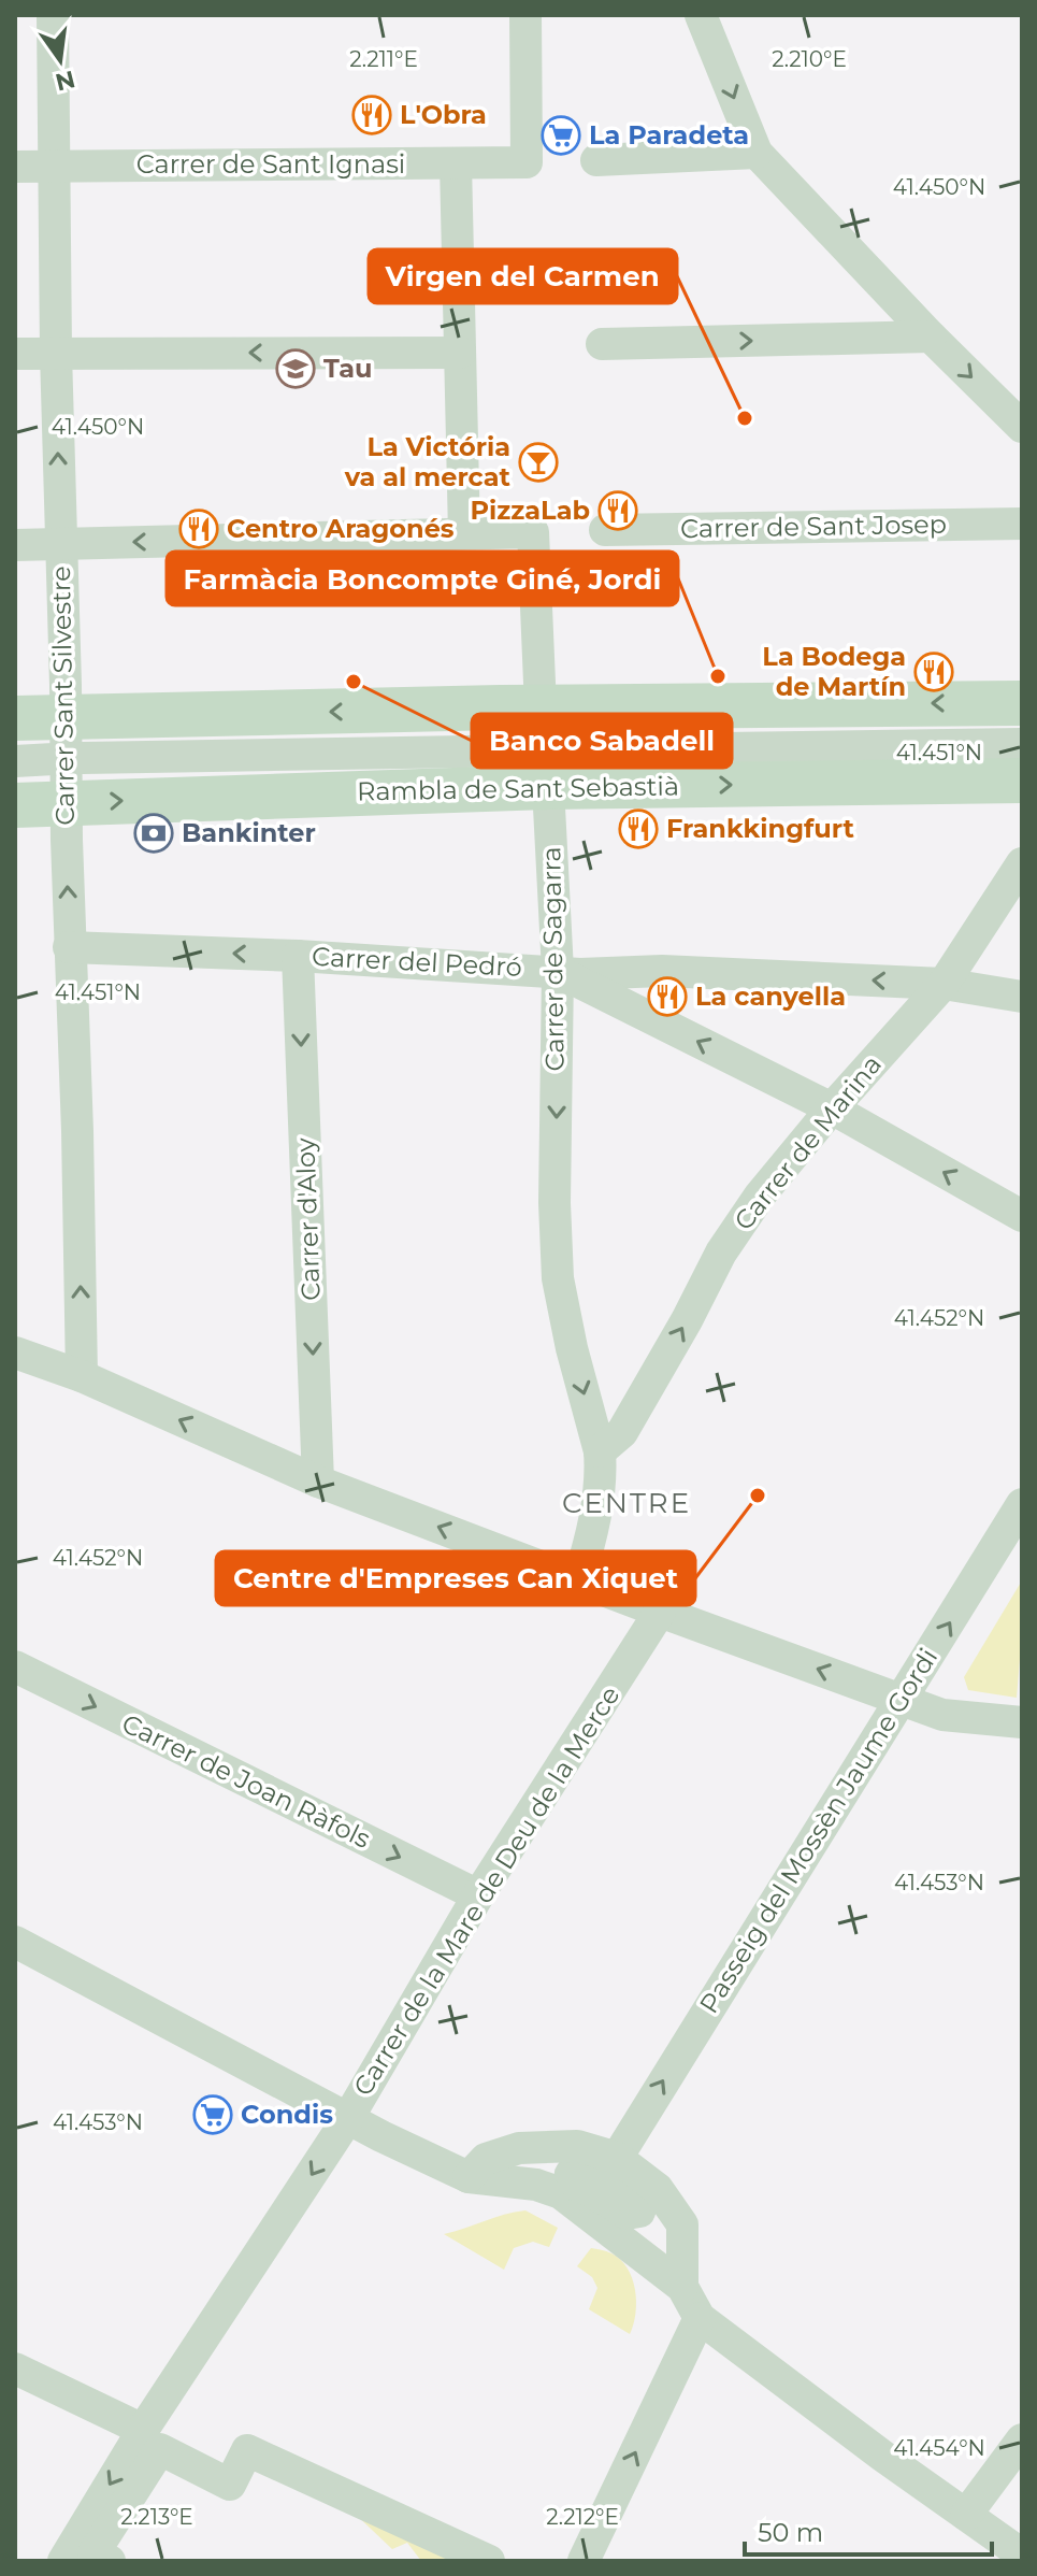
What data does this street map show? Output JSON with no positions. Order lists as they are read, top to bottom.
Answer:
{
  "streets": {
    "street": [
      "Carrer de Sant Ignasi",
      "Carrer de Sant Josep",
      "Carrer Sant Silvestre",
      "Rambla de Sant Sebastià",
      "Carrer de Sagarra",
      "Carrer del Pedró",
      "Carrer de Marina",
      "Carrer d'Aloy",
      "Carrer de Joan Ràfols",
      "Passeig del Mossèn Jaume Gordi",
      "Carrer de la Mare de Deu de la Merce"
    ]
  },
  "crossings": [
    ["Carrer de Sant Ignasi", "Carrer Sant Silvestre"],
    ["Carrer Sant Silvestre", "Rambla de Sant Sebastià"],
    ["Carrer Sant Silvestre", "Carrer del Pedró"],
    ["Rambla de Sant Sebastià", "Carrer de Sagarra"],
    ["Carrer de Sagarra", "Carrer del Pedró"],
    ["Carrer de Sagarra", "Carrer de Marina"],
    ["Carrer del Pedró", "Carrer de Marina"],
    ["Carrer del Pedró", "Carrer d'Aloy"],
    ["Carrer de Joan Ràfols", "Carrer de la Mare de Deu de la Merce"]
  ],
  "one_way": [
    "Carrer Sant Silvestre",
    "Carrer de Sagarra",
    "Carrer de Marina",
    "Carrer d'Aloy",
    "Passeig del Mossèn Jaume Gordi",
    "Carrer de la Mare de Deu de la Merce"
  ],
  "districts": ["CENTRE"],
  "places": {
    "restaurant": [
      "L'Obra",
      "PizzaLab",
      "Centro Aragonés",
      "La Bodega de Martín",
      "Frankkingfurt",
      "La canyella"
    ],
    "supermarket": ["La Paradeta", "Condis"],
    "school or university": ["Tau"],
    "other": [
      "Virgen del Carmen",
      "Farmàcia Boncompte Giné, Jordi",
      "Banco Sabadell",
      "Centre d'Empreses Can Xiquet"
    ],
    "bar": ["La Victória va al mercat"],
    "bank": ["Bankinter"]
  },
  "scale_bar": "50 m",
  "north": "bottom",
  "coordinates": [
    "2.211°E",
    "2.210°E",
    "41.450°N",
    "41.451°N",
    "41.452°N",
    "41.453°N",
    "41.454°N",
    "2.213°E",
    "2.212°E"
  ]
}
